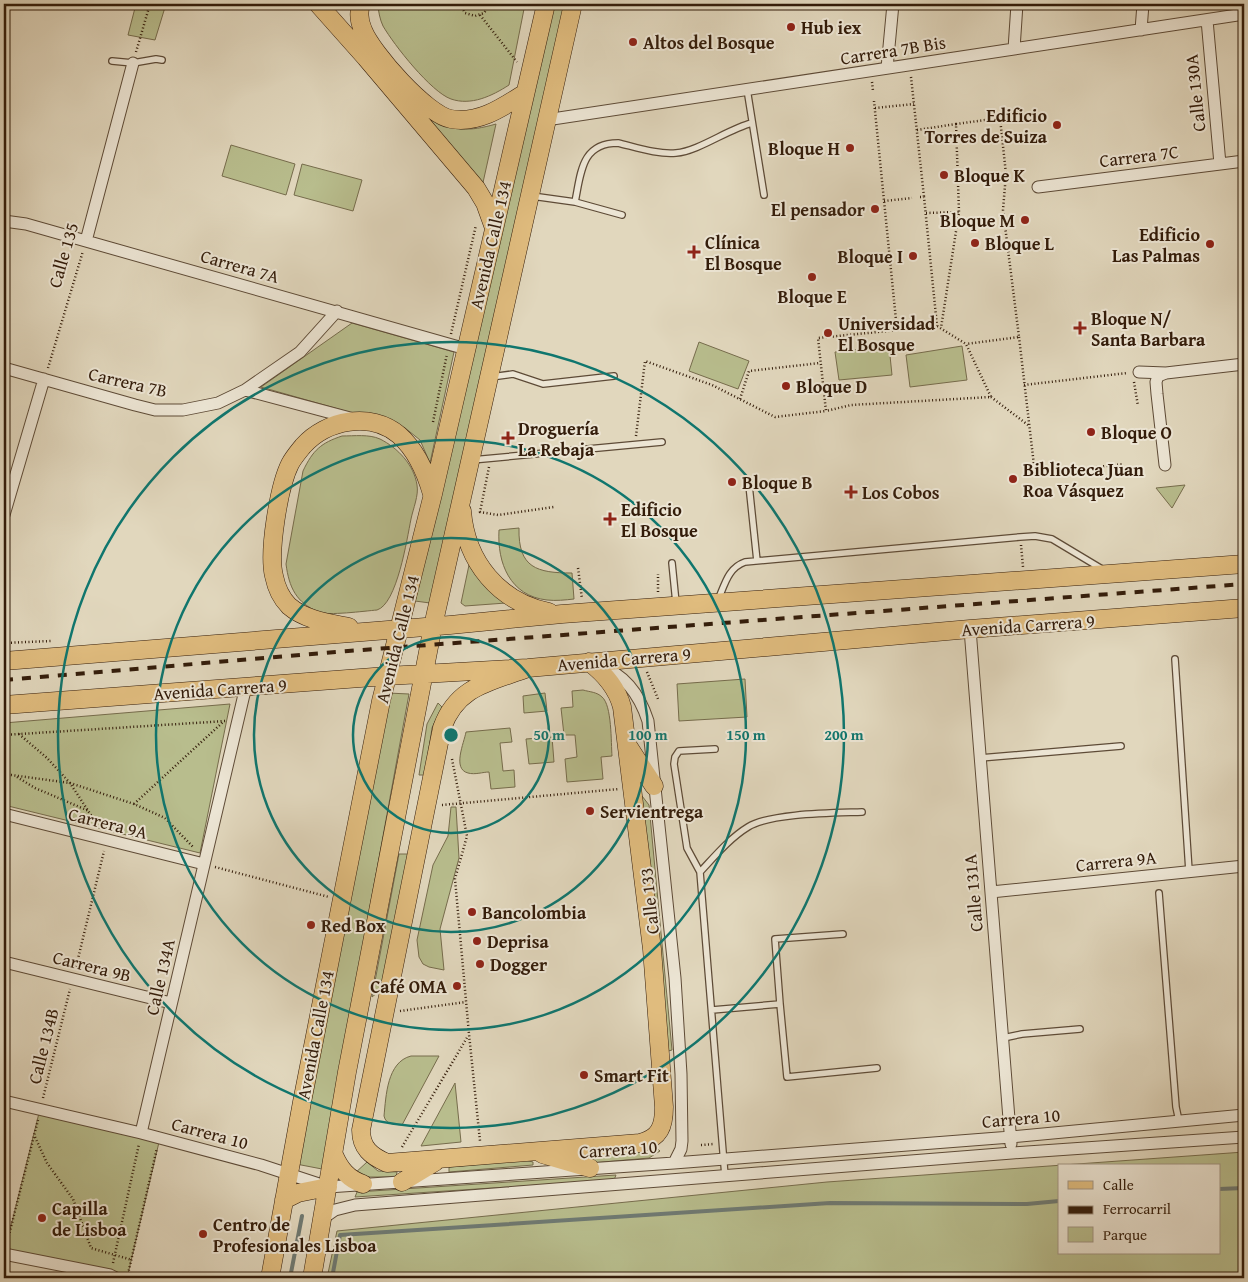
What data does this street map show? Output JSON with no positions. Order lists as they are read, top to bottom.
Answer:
{
  "streets": {
    "main road": ["Avenida Calle 134", "Avenida Carrera 9"],
    "street": [
      "Carrera 7B Bis",
      "Calle 130A",
      "Carrera 7C",
      "Calle 135",
      "Carrera 7A",
      "Carrera 7B",
      "Carrera 9A",
      "Calle 131A",
      "Calle 133",
      "Carrera 9B",
      "Calle 134A",
      "Carrera 10"
    ],
    "path": ["Calle 134B"]
  },
  "crossings": [
    ["Carrera 7B Bis", "Calle 130A"],
    ["Carrera 7B Bis", "Avenida Calle 134"],
    ["Calle 130A", "Carrera 7C"],
    ["Avenida Calle 134", "Carrera 7A"],
    ["Avenida Calle 134", "Avenida Carrera 9"],
    ["Avenida Calle 134", "Carrera 10"],
    ["Calle 135", "Carrera 7A"],
    ["Calle 135", "Carrera 7B"],
    ["Avenida Carrera 9", "Calle 131A"],
    ["Avenida Carrera 9", "Calle 133"],
    ["Avenida Carrera 9", "Calle 134A"],
    ["Carrera 9A", "Calle 131A"],
    ["Carrera 9A", "Calle 134A"],
    ["Carrera 9A", "Calle 134B"],
    ["Calle 131A", "Carrera 10"],
    ["Calle 133", "Carrera 10"],
    ["Carrera 9B", "Calle 134A"],
    ["Carrera 9B", "Calle 134B"],
    ["Calle 134A", "Carrera 10"],
    ["Calle 134B", "Carrera 10"]
  ],
  "places": {
    "other": [
      "Hub iex",
      "Altos del Bosque",
      "Edificio Torres de Suiza",
      "Bloque H",
      "Bloque K",
      "El pensador",
      "Bloque M",
      "Bloque L",
      "Edificio Las Palmas",
      "Bloque I",
      "Bloque E",
      "Universidad El Bosque",
      "Bloque D",
      "Bloque O",
      "Biblioteca Juan Roa Vásquez",
      "Bloque B",
      "Servientrega",
      "Bancolombia",
      "Red Box",
      "Deprisa",
      "Dogger",
      "Café OMA",
      "Smart Fit",
      "Capilla de Lisboa",
      "Centro de Profesionales Lisboa"
    ],
    "health": [
      "Clínica El Bosque",
      "Bloque N/ Santa Barbara",
      "Droguería La Rebaja",
      "Los Cobos",
      "Edificio El Bosque"
    ]
  },
  "legend": ["Calle", "Ferrocarril", "Parque"],
  "rings": [
    "50 m",
    "100 m",
    "150 m",
    "200 m"
  ]
}
